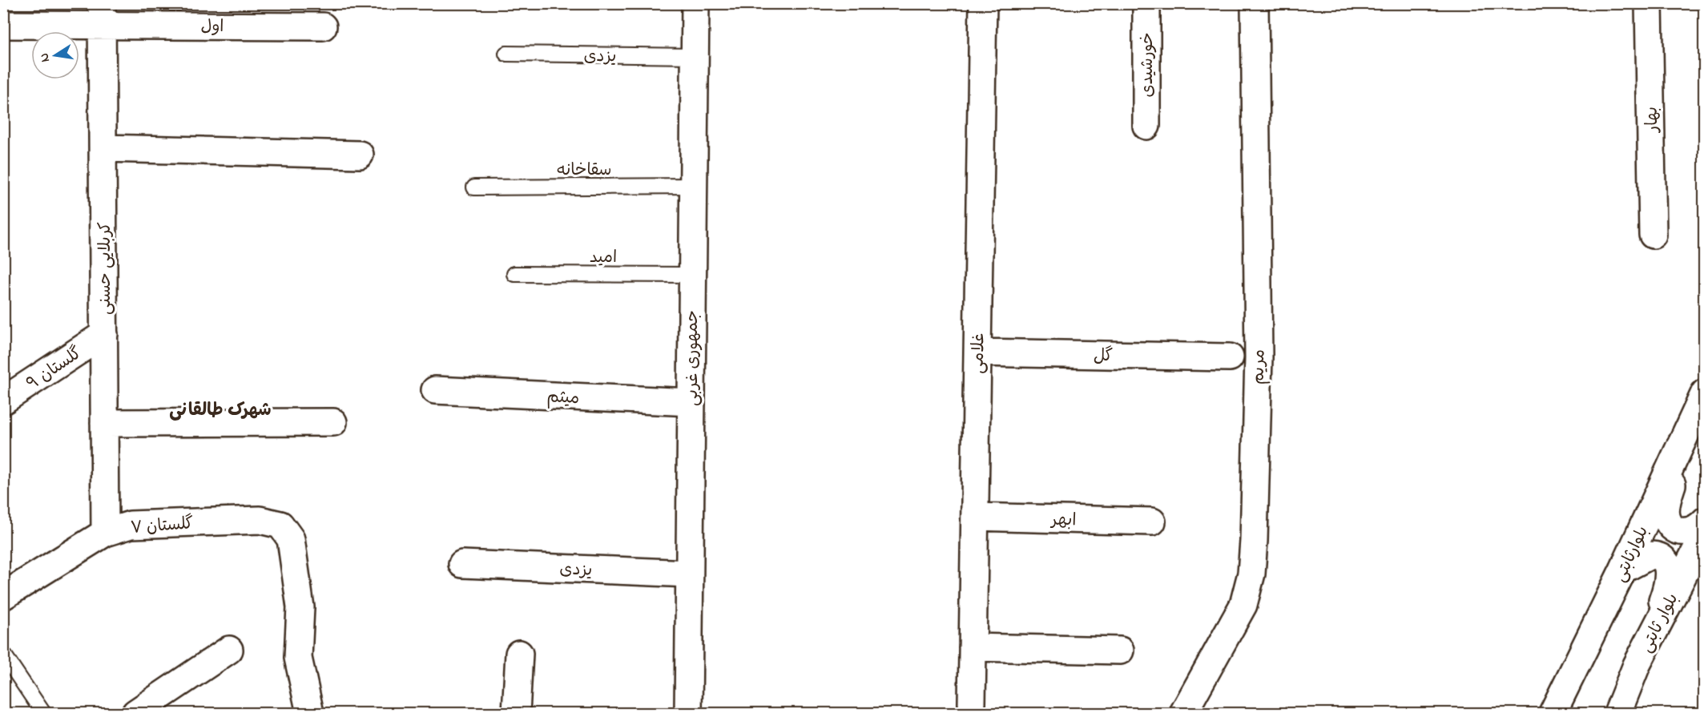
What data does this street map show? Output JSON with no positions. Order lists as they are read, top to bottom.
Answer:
{
  "streets": {
    "street": [
      "اول",
      "یزدی",
      "خورشیدی",
      "بهار",
      "کربلایی حسنی",
      "غلامی",
      "گل",
      "جمهوری غربی",
      "مریم",
      "گلستان ۹",
      "میثم",
      "ابهر",
      "گلستان ۷",
      "بلوارثابتی",
      "بلوار ثابتی"
    ],
    "lane": ["سقاخانه", "امید"]
  },
  "crossings": [
    ["اول", "کربلایی حسنی"],
    ["یزدی", "جمهوری غربی"],
    ["سقاخانه", "جمهوری غربی"],
    ["امید", "جمهوری غربی"],
    ["کربلایی حسنی", "گلستان ۹"],
    ["کربلایی حسنی", "گلستان ۷"],
    ["غلامی", "گل"],
    ["غلامی", "ابهر"],
    ["جمهوری غربی", "میثم"]
  ],
  "districts": ["شهرک طالقانی"],
  "north": "left"
}
